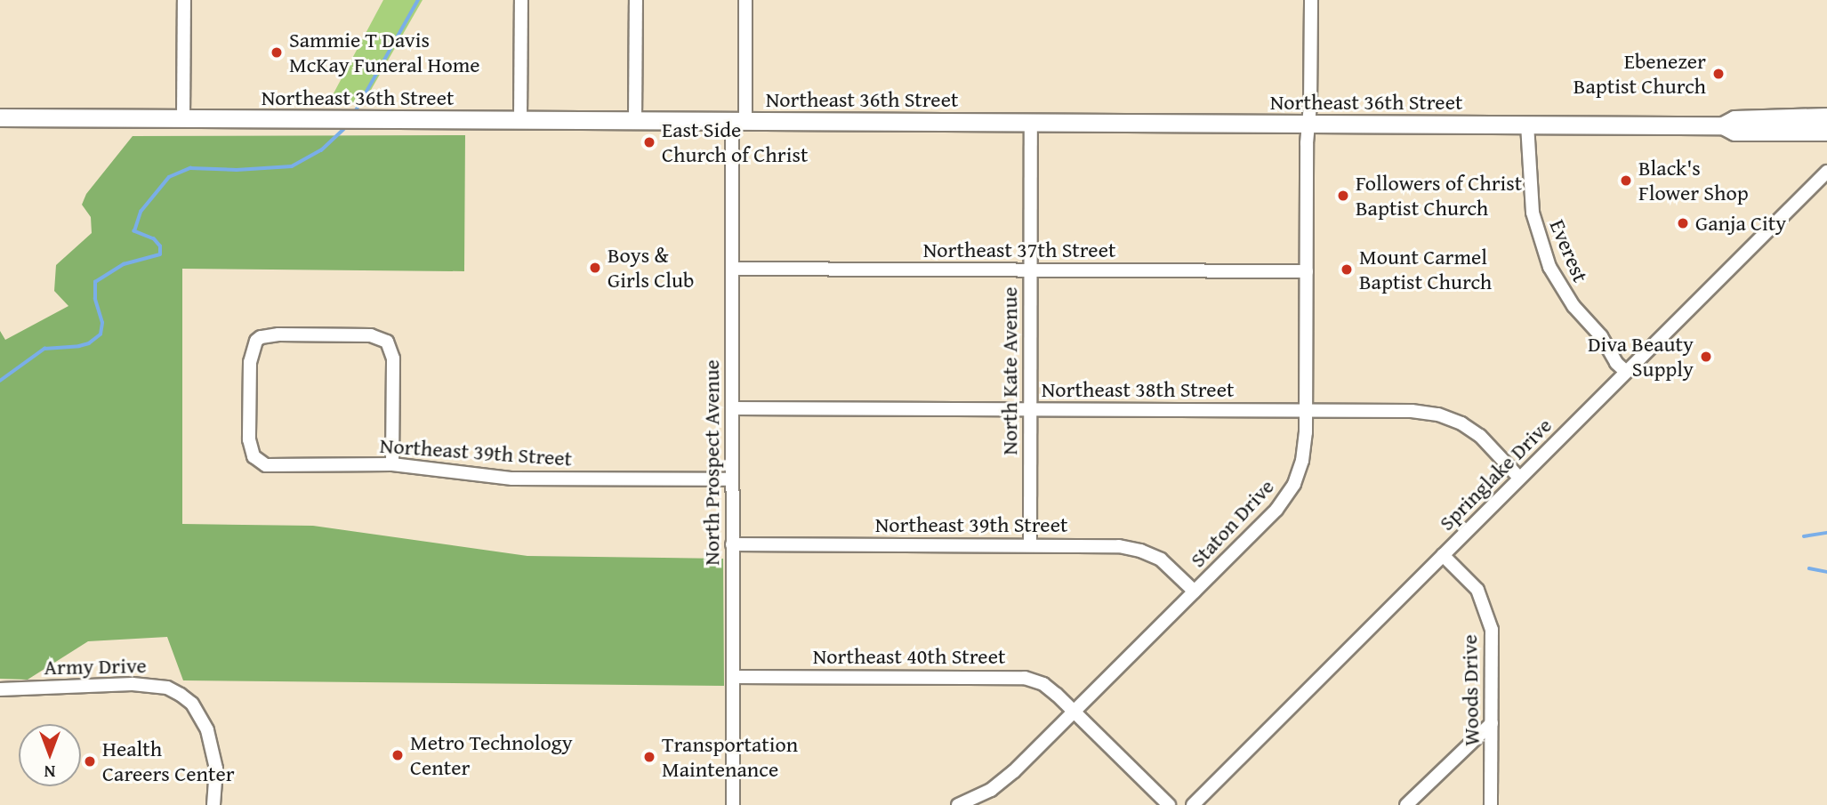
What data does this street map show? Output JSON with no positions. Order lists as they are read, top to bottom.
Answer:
{
  "streets": {
    "main road": ["Northeast 36th Street"],
    "street": [
      "Northeast 37th Street",
      "Everest",
      "North Kate Avenue",
      "Northeast 38th Street",
      "Northeast 39th Street",
      "North Prospect Avenue",
      "Springlake Drive",
      "Staton Drive",
      "Northeast 40th Street",
      "Army Drive",
      "Woods Drive"
    ]
  },
  "crossings": [
    ["Northeast 36th Street", "Everest"],
    ["Northeast 36th Street", "North Kate Avenue"],
    ["Northeast 36th Street", "North Prospect Avenue"],
    ["Northeast 36th Street", "Staton Drive"],
    ["Northeast 37th Street", "North Kate Avenue"],
    ["Northeast 37th Street", "North Prospect Avenue"],
    ["Northeast 37th Street", "Staton Drive"],
    ["Everest", "Springlake Drive"],
    ["North Kate Avenue", "Northeast 38th Street"],
    ["North Kate Avenue", "Northeast 39th Street"],
    ["Northeast 38th Street", "North Prospect Avenue"],
    ["Northeast 38th Street", "Springlake Drive"],
    ["Northeast 38th Street", "Staton Drive"],
    ["Northeast 39th Street", "North Prospect Avenue"],
    ["Northeast 39th Street", "Staton Drive"],
    ["North Prospect Avenue", "Northeast 40th Street"],
    ["Springlake Drive", "Woods Drive"],
    ["Staton Drive", "Northeast 40th Street"]
  ],
  "places": [
    "Sammie T Davis McKay Funeral Home",
    "Ebenezer Baptist Church",
    "East Side Church of Christ",
    "Black's Flower Shop",
    "Followers of Christ Baptist Church",
    "Ganja City",
    "Boys & Girls Club",
    "Mount Carmel Baptist Church",
    "Diva Beauty Supply",
    "Metro Technology Center",
    "Transportation Maintenance",
    "Health Careers Center"
  ],
  "north": "bottom"
}
